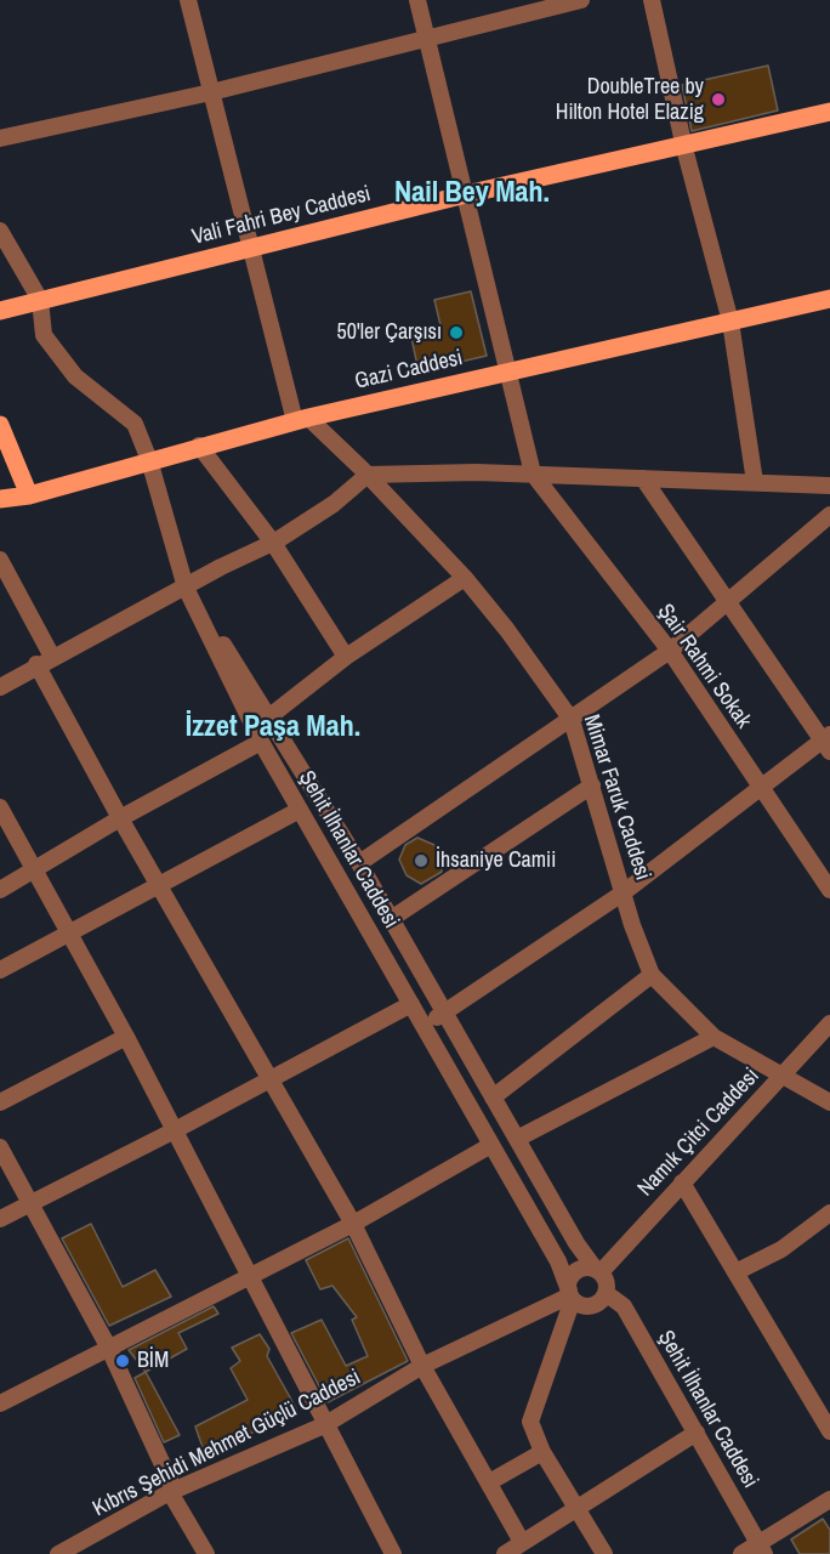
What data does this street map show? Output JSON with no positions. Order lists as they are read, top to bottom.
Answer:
{
  "streets": {
    "main road": ["Vali Fahri Bey Caddesi", "Gazi Caddesi"],
    "street": [
      "Şair Rahmi Sokak",
      "Mimar Faruk Caddesi",
      "Şehit İlhanlar Caddesi",
      "Namık Çitci Caddesi",
      "Kıbrıs Şehidi Mehmet Güçlü Caddesi"
    ]
  },
  "crossings": [
    ["Gazi Caddesi", "Mimar Faruk Caddesi"],
    ["Mimar Faruk Caddesi", "Namık Çitci Caddesi"],
    ["Şehit İlhanlar Caddesi", "Namık Çitci Caddesi"],
    ["Şehit İlhanlar Caddesi", "Kıbrıs Şehidi Mehmet Güçlü Caddesi"],
    ["Namık Çitci Caddesi", "Kıbrıs Şehidi Mehmet Güçlü Caddesi"]
  ],
  "districts": ["Nail Bey Mah.", "İzzet Paşa Mah."],
  "places": [
    "DoubleTree by Hilton Hotel Elazig",
    "50'ler Çarşısı",
    "İhsaniye Camii",
    "BİM"
  ]
}
